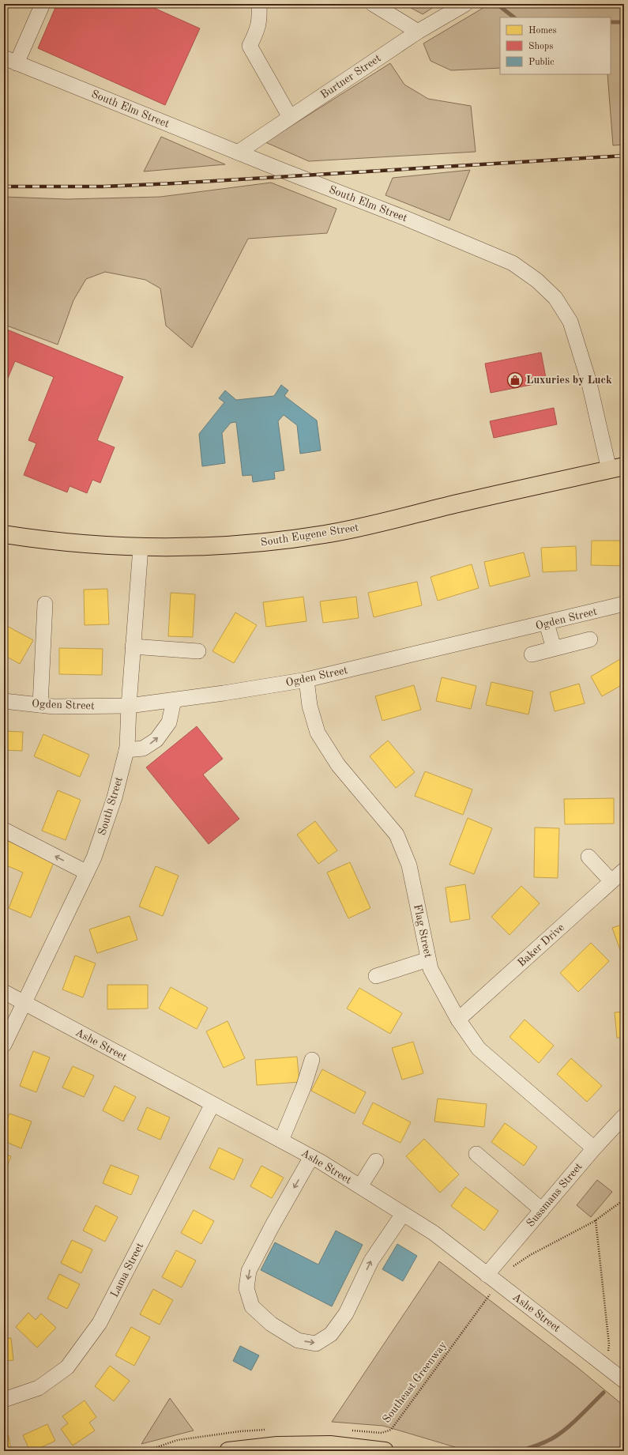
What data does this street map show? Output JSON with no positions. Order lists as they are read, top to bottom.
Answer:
{
  "streets": {
    "main road": ["South Eugene Street"],
    "street": [
      "Burtner Street",
      "South Elm Street",
      "Ogden Street",
      "South Street",
      "Flag Street",
      "Baker Drive",
      "Ashe Street",
      "Sussmans Street",
      "Lama Street"
    ],
    "path": ["Southeast Greenway"]
  },
  "crossings": [
    ["Burtner Street", "South Elm Street"],
    ["South Elm Street", "South Eugene Street"],
    ["South Eugene Street", "South Street"],
    ["Ogden Street", "South Street"],
    ["Ogden Street", "Flag Street"],
    ["South Street", "Ashe Street"],
    ["Flag Street", "Baker Drive"],
    ["Flag Street", "Sussmans Street"],
    ["Ashe Street", "Sussmans Street"],
    ["Ashe Street", "Lama Street"],
    ["Ashe Street", "Southeast Greenway"],
    ["Sussmans Street", "Southeast Greenway"]
  ],
  "places": {
    "shop": ["Luxuries by Luck"]
  },
  "legend": ["Homes", "Shops", "Public"]
}
